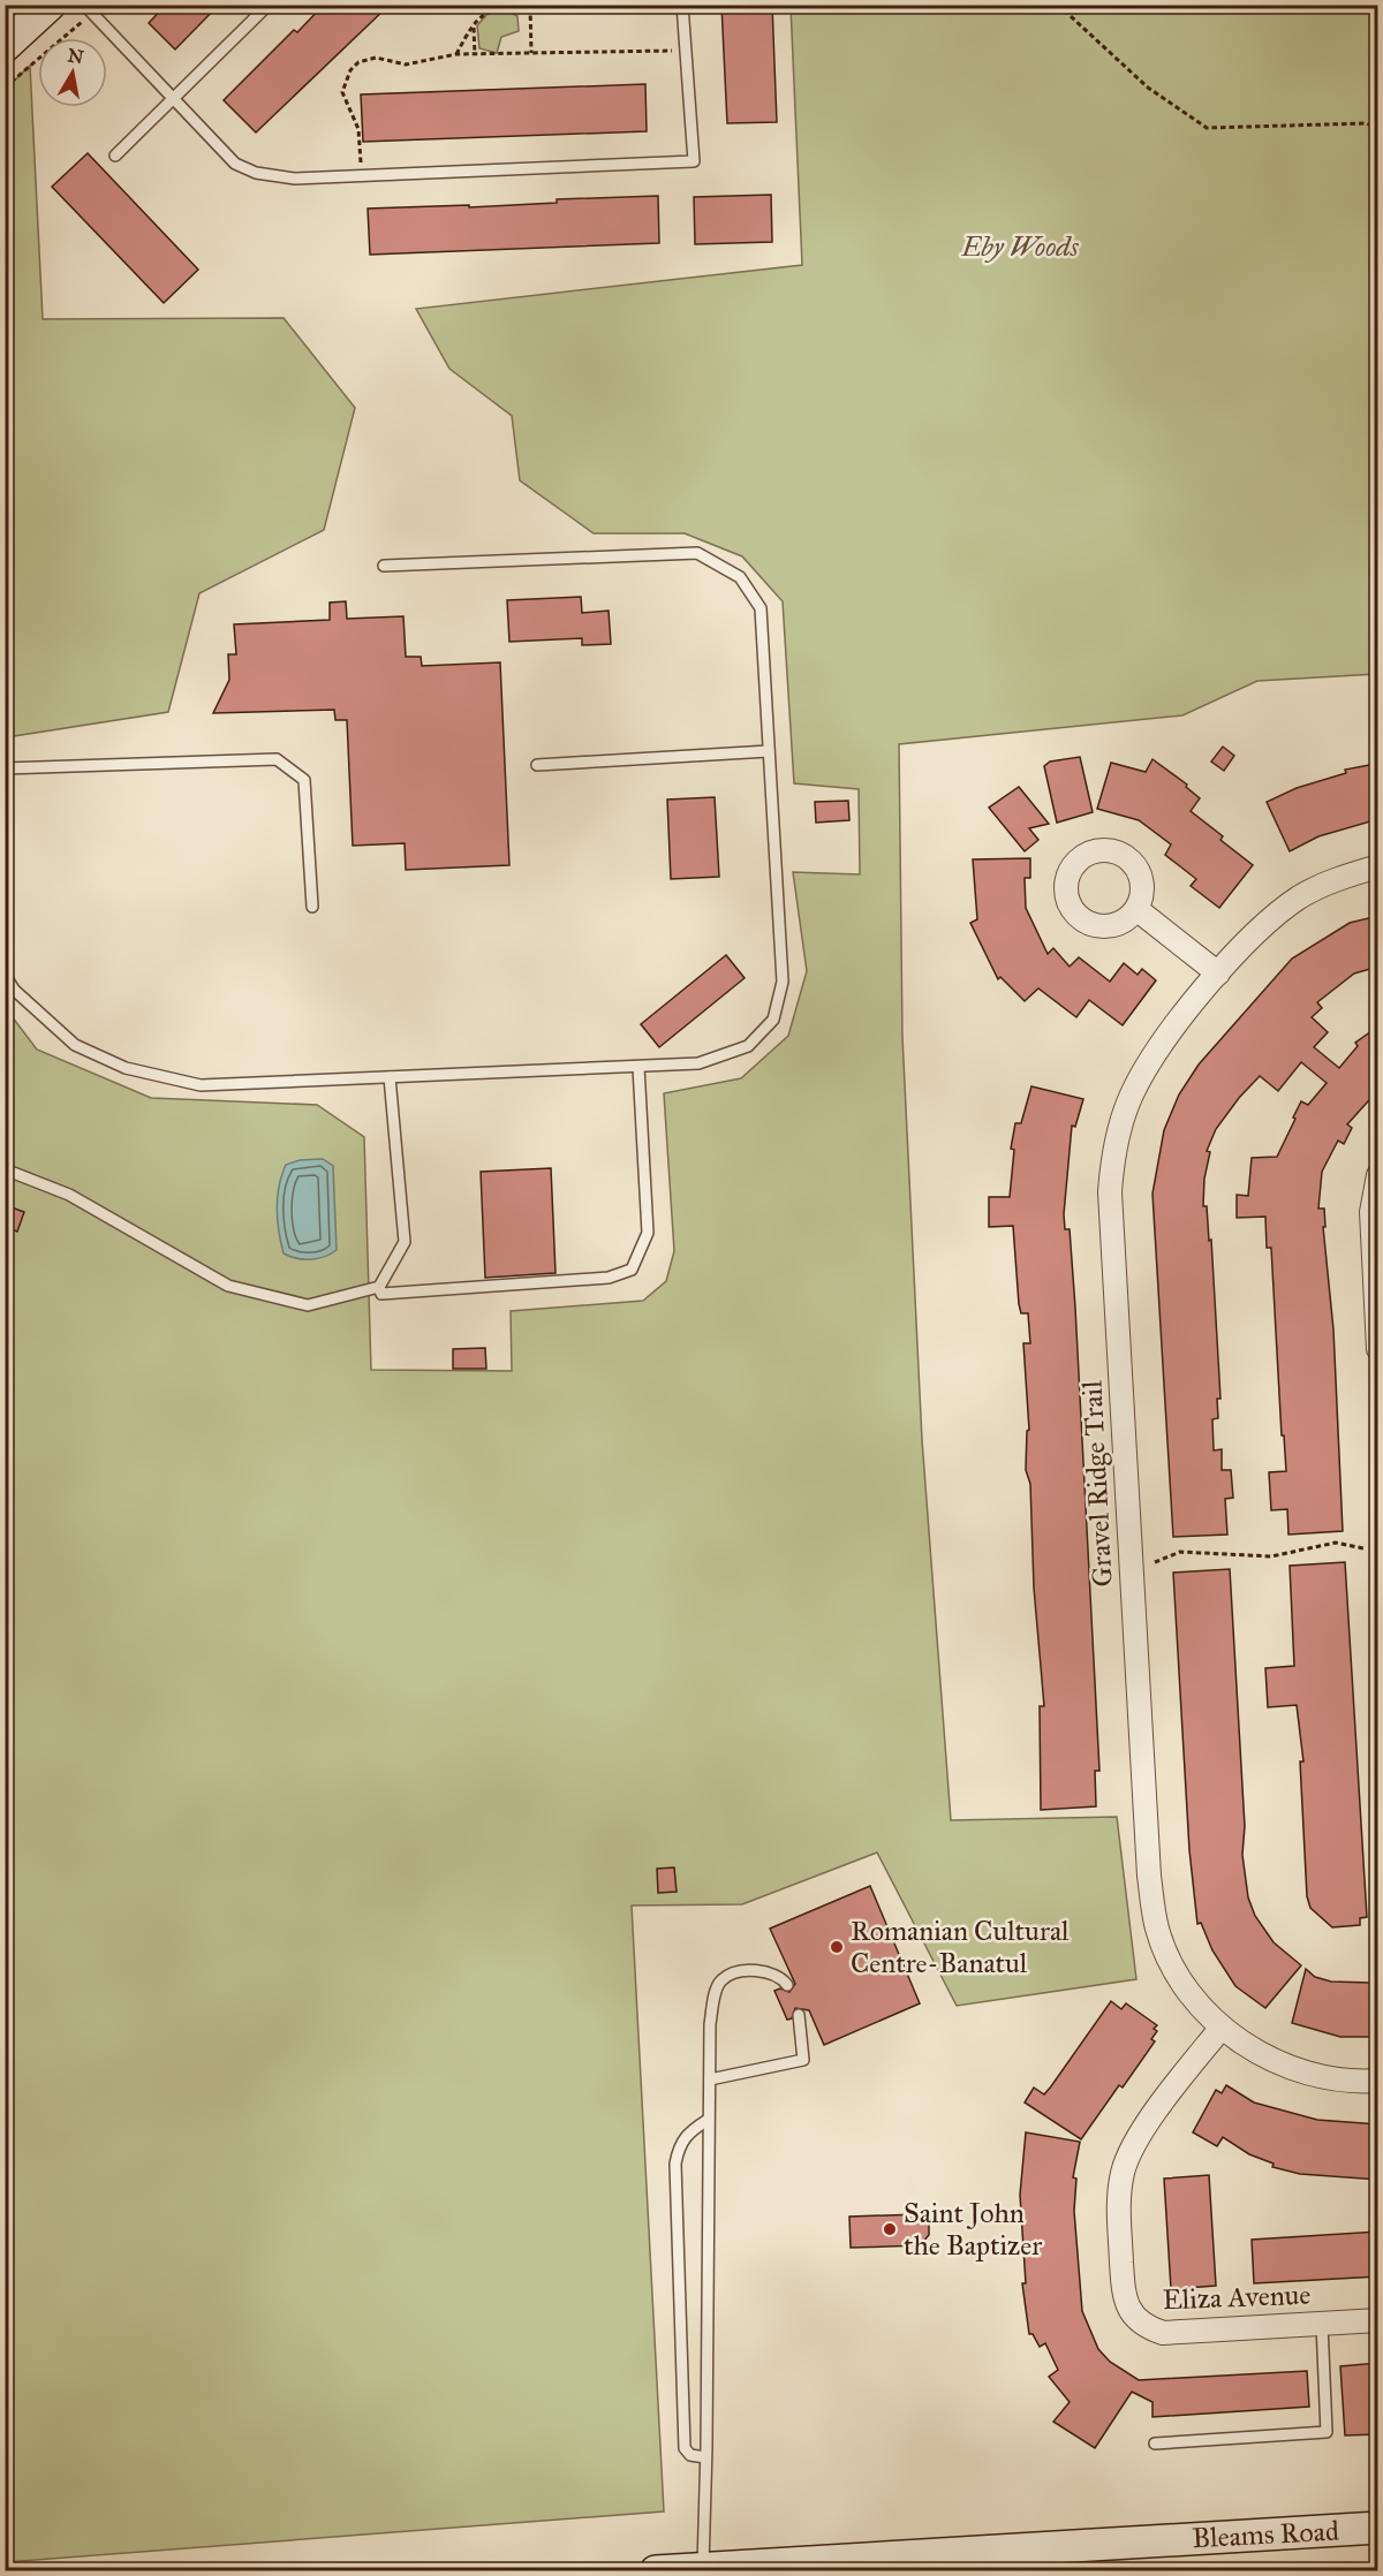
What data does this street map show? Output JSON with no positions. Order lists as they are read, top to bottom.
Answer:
{
  "streets": {
    "main road": ["Bleams Road"],
    "street": ["Gravel Ridge Trail", "Eliza Avenue"]
  },
  "crossings": [
    ["Gravel Ridge Trail", "Eliza Avenue"]
  ],
  "parks": ["Eby Woods"],
  "places": ["Romanian Cultural Centre-Banatul", "Saint John the Baptizer"],
  "north": "top"
}
